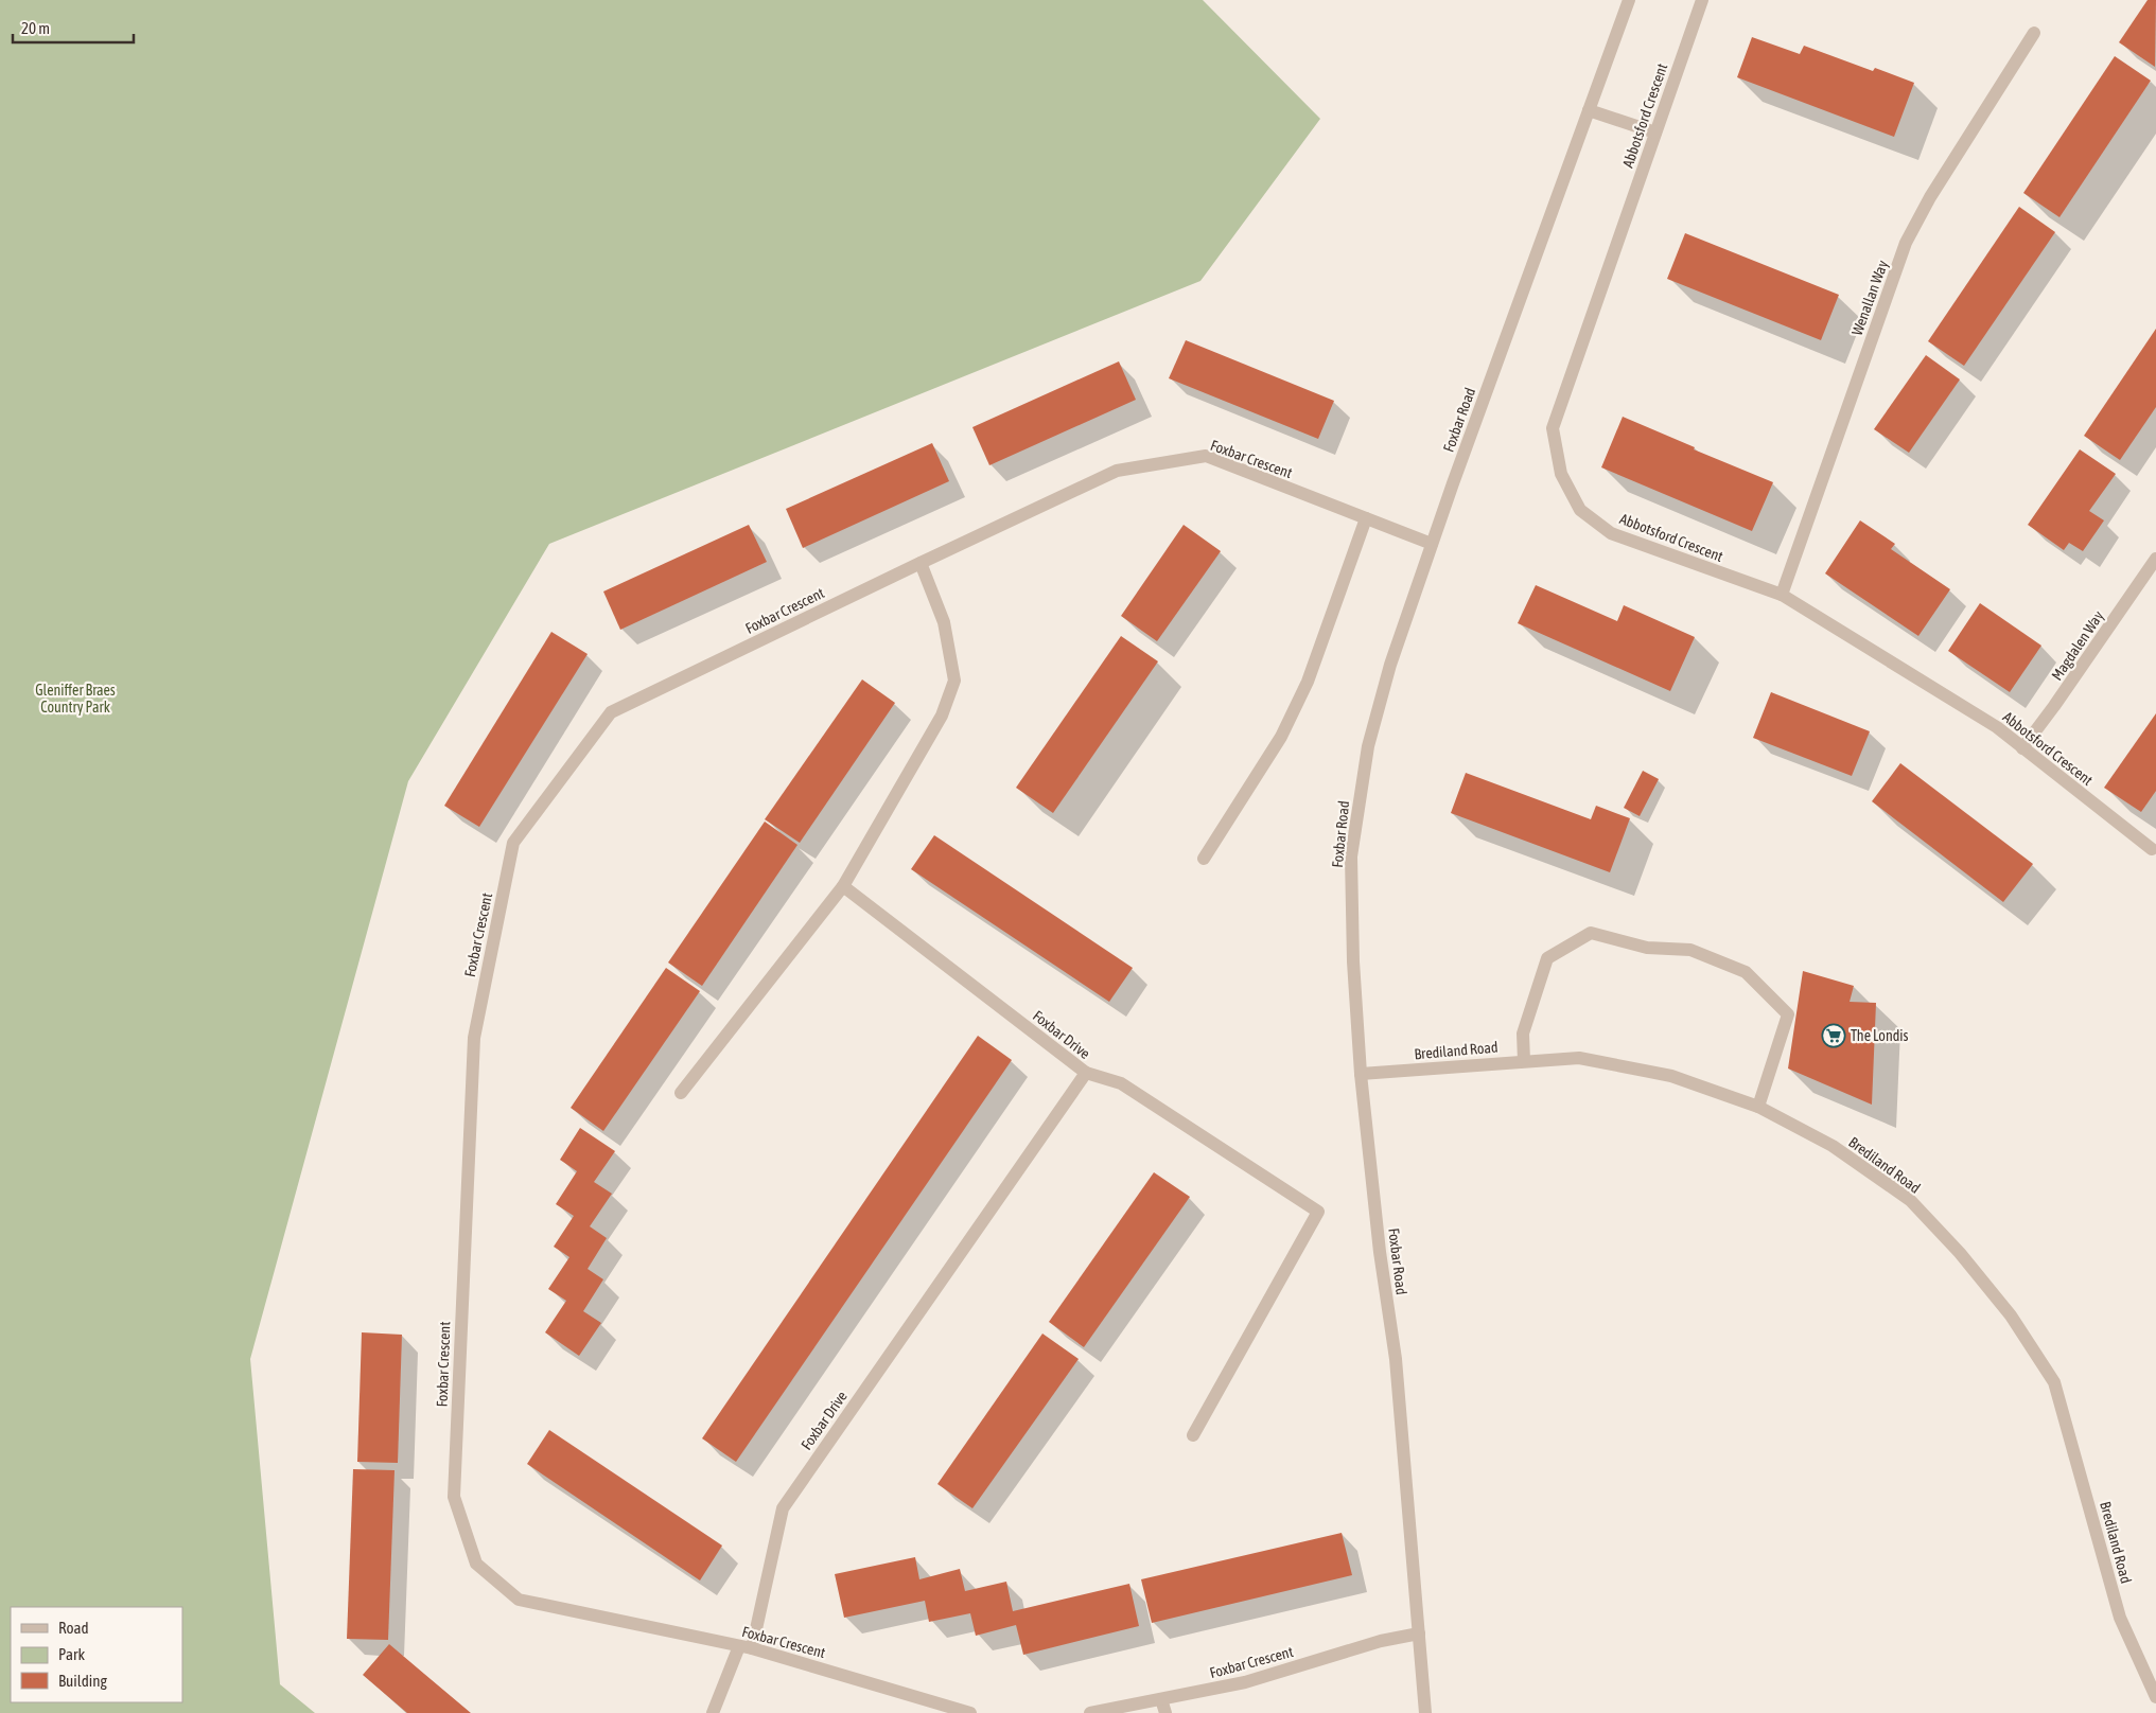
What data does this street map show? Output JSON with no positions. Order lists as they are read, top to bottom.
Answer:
{
  "streets": {
    "street": [
      "Abbotsford Crescent",
      "Wenallan Way",
      "Foxbar Road",
      "Foxbar Crescent",
      "Magdalen Way",
      "Foxbar Drive",
      "Brediland Road"
    ]
  },
  "crossings": [
    ["Abbotsford Crescent", "Wenallan Way"],
    ["Abbotsford Crescent", "Magdalen Way"],
    ["Foxbar Road", "Foxbar Crescent"],
    ["Foxbar Road", "Brediland Road"],
    ["Foxbar Crescent", "Foxbar Drive"]
  ],
  "parks": ["Gleniffer Braes Country Park"],
  "places": {
    "supermarket": ["The Londis"]
  },
  "legend": ["Road", "Park", "Building"],
  "scale_bar": "20 m"
}
